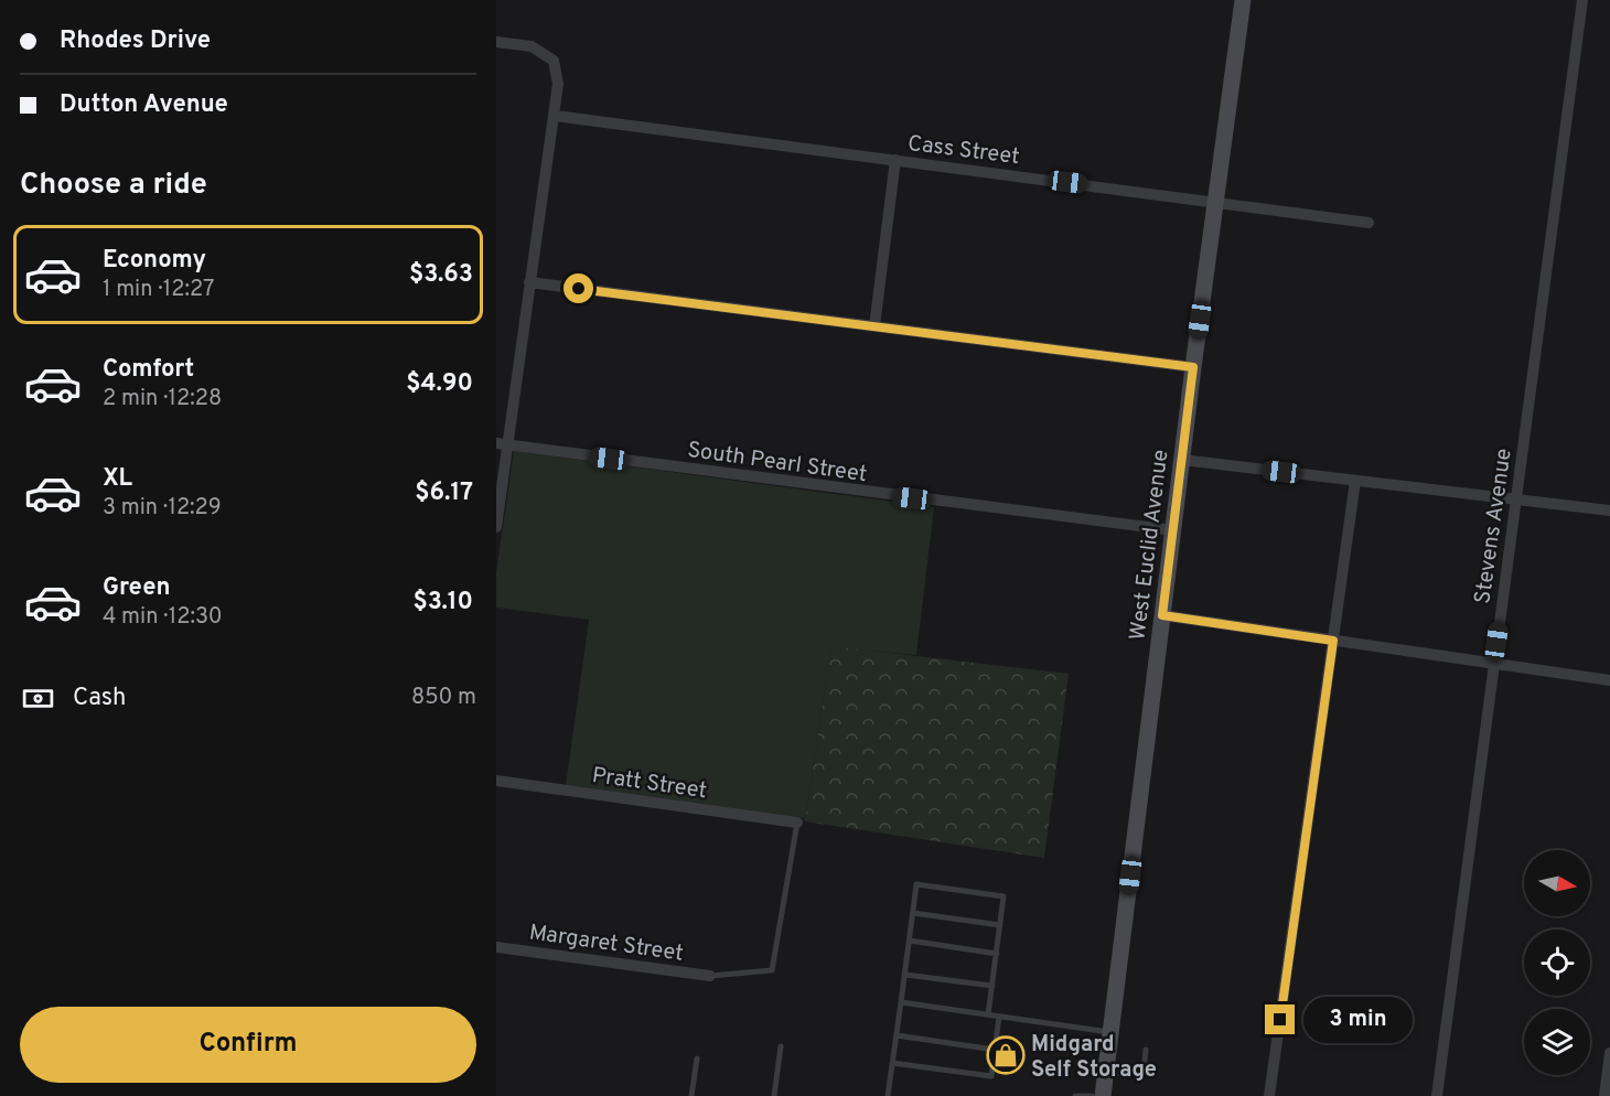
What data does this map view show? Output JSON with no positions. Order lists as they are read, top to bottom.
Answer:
{
  "streets": {
    "street": [
      "Cass Street",
      "South Pearl Street",
      "Stevens Avenue",
      "West Euclid Avenue",
      "Pratt Street",
      "Margaret Street"
    ]
  },
  "crossings": [
    ["Cass Street", "West Euclid Avenue"],
    ["South Pearl Street", "West Euclid Avenue"]
  ],
  "places": {
    "shop": ["Midgard Self Storage"]
  },
  "north": "right",
  "page": {
    "banner": ["Rhodes Drive", "Dutton Avenue"],
    "heading": "Choose a ride",
    "list": [
      {
        "name": "Economy",
        "note": "1 min · 12:27",
        "value": "$3.63"
      },
      {
        "name": "Comfort",
        "note": "2 min · 12:28",
        "value": "$4.90"
      },
      {
        "name": "XL",
        "note": "3 min · 12:29",
        "value": "$6.17"
      },
      {
        "name": "Green",
        "note": "4 min · 12:30",
        "value": "$3.10"
      }
    ],
    "pay": ["Cash", "850 m"],
    "buttons": "Confirm",
    "bubble": "3 min"
  }
}
